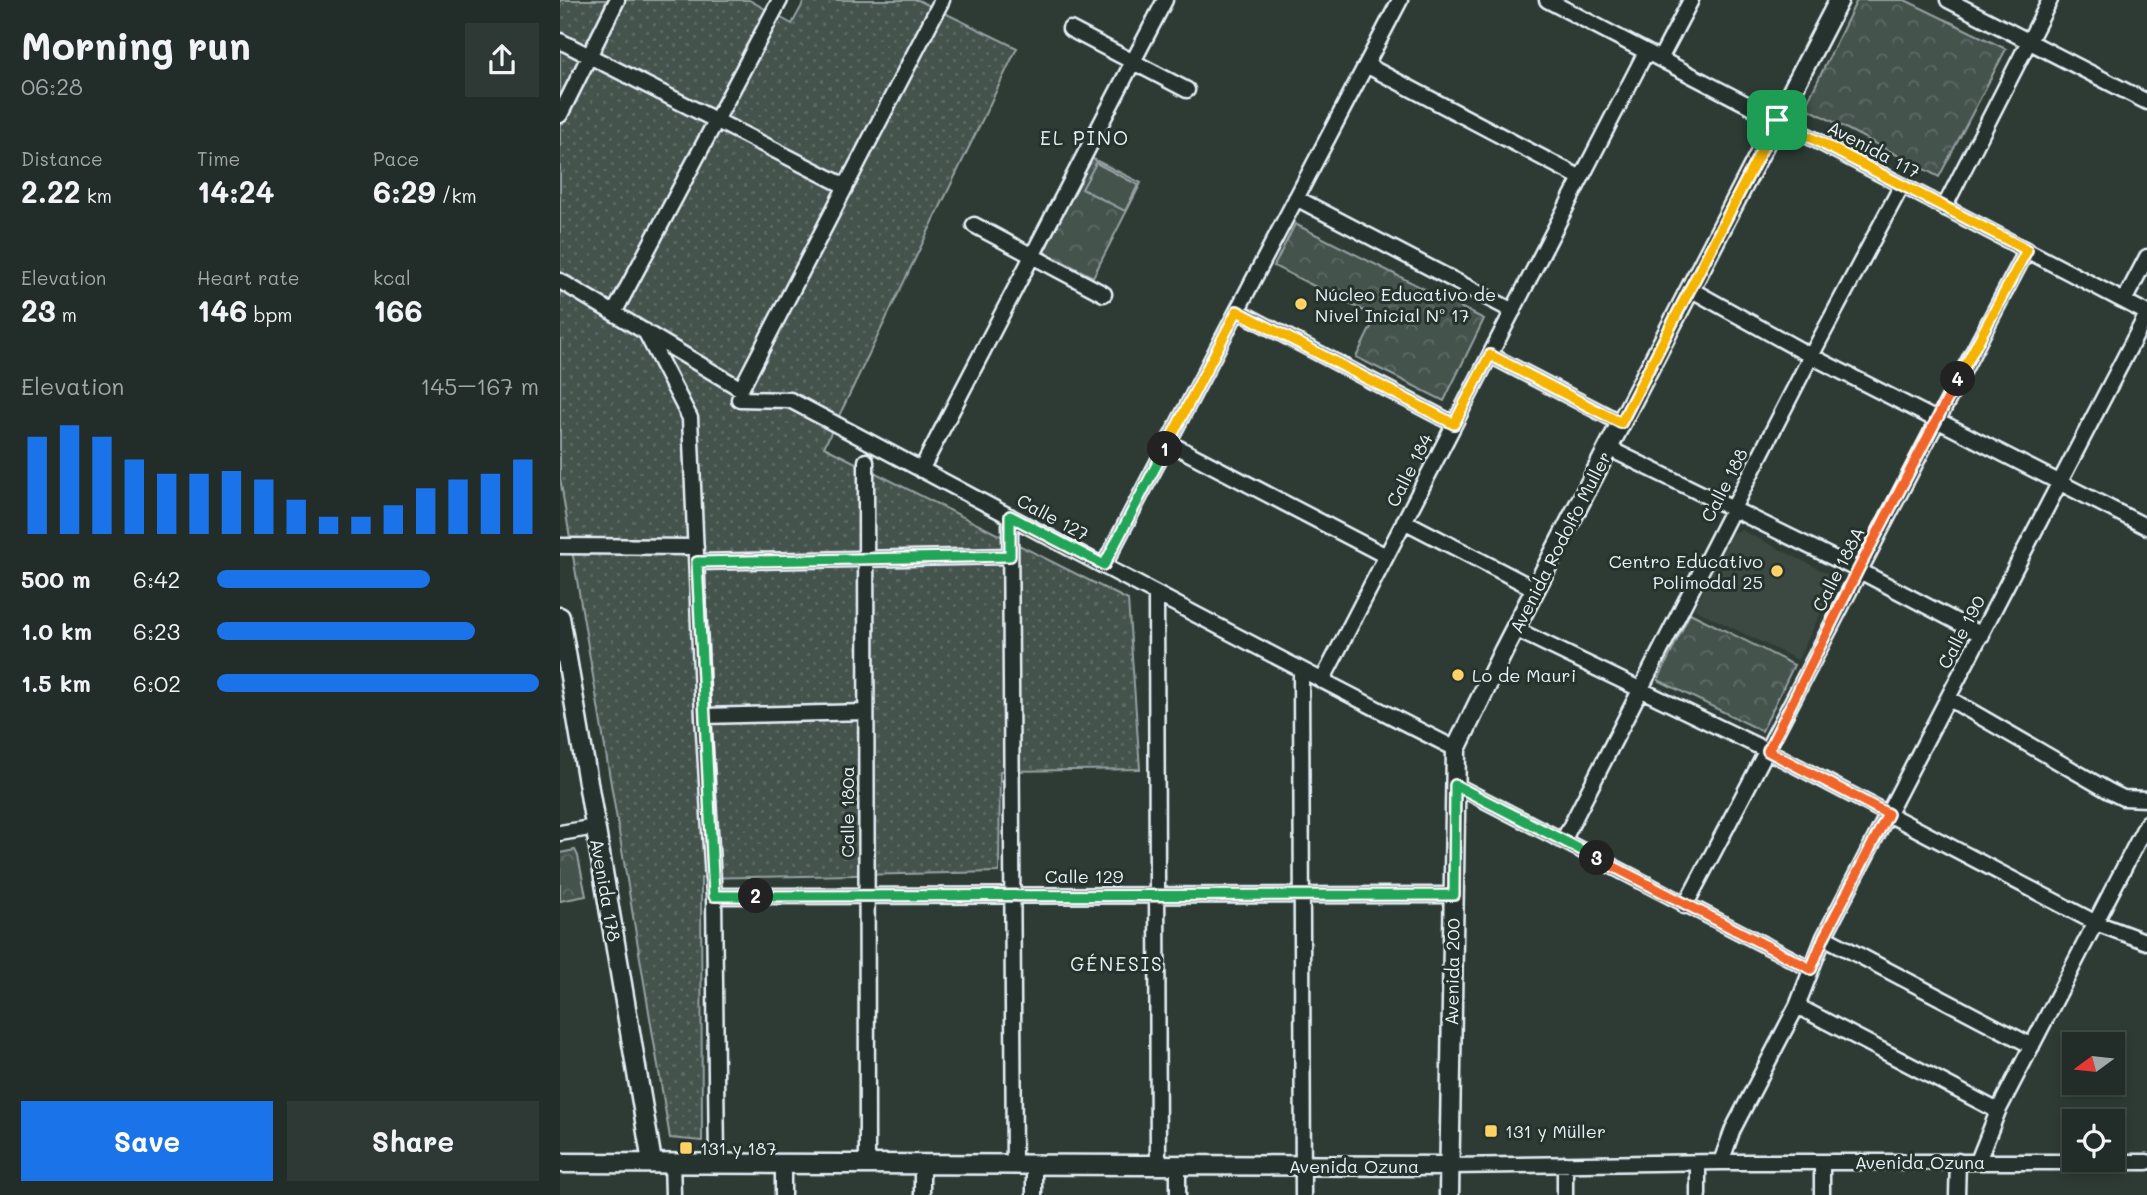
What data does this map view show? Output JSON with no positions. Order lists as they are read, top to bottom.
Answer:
{
  "streets": {
    "main road": [
      "Avenida Rodolfo Muller",
      "Avenida 178",
      "Avenida 200",
      "Avenida Ozuna"
    ],
    "street": [
      "Avenida 117",
      "Calle 184",
      "Calle 188",
      "Calle 127",
      "Calle 188A",
      "Calle 190",
      "Calle 180a",
      "Calle 129"
    ]
  },
  "crossings": [
    ["Avenida 117", "Calle 184"],
    ["Avenida 117", "Calle 188"],
    ["Avenida 117", "Avenida Rodolfo Muller"],
    ["Avenida 117", "Calle 188A"],
    ["Avenida 117", "Calle 190"],
    ["Calle 184", "Calle 127"],
    ["Calle 127", "Avenida Rodolfo Muller"],
    ["Calle 127", "Avenida 200"],
    ["Avenida Rodolfo Muller", "Avenida 200"],
    ["Calle 190", "Avenida Ozuna"],
    ["Calle 180a", "Calle 129"],
    ["Calle 180a", "Avenida Ozuna"],
    ["Calle 129", "Avenida 200"],
    ["Avenida 178", "Avenida Ozuna"],
    ["Avenida 200", "Avenida Ozuna"]
  ],
  "districts": ["EL PINO", "GÉNESIS"],
  "places": {
    "other": ["Núcleo Educativo de Nivel Inicial Nº 17", "Centro Educativo Polimodal 25", "Lo de Mauri"],
    "transit": ["131 y Müller", "131 y 187"]
  },
  "north": "left",
  "page": {
    "heading": ["Morning run", "06:28"],
    "stats": [
      ["Distance", "2.22 km"],
      ["Time", "14:24"],
      ["Pace", "6:29 /km"],
      ["Elevation", "23 m"],
      ["Heart rate", "146 bpm"],
      ["kcal", "166"]
    ],
    "chart": ["Elevation", "145–167 m"],
    "pins": [
      "4",
      "1",
      "3",
      "2"
    ],
    "list": [
      {
        "name": "500 m",
        "note": "6:42"
      },
      {
        "name": "1.0 km",
        "note": "6:23"
      },
      {
        "name": "1.5 km",
        "note": "6:02"
      }
    ],
    "buttons": ["Save", "Share"]
  }
}
